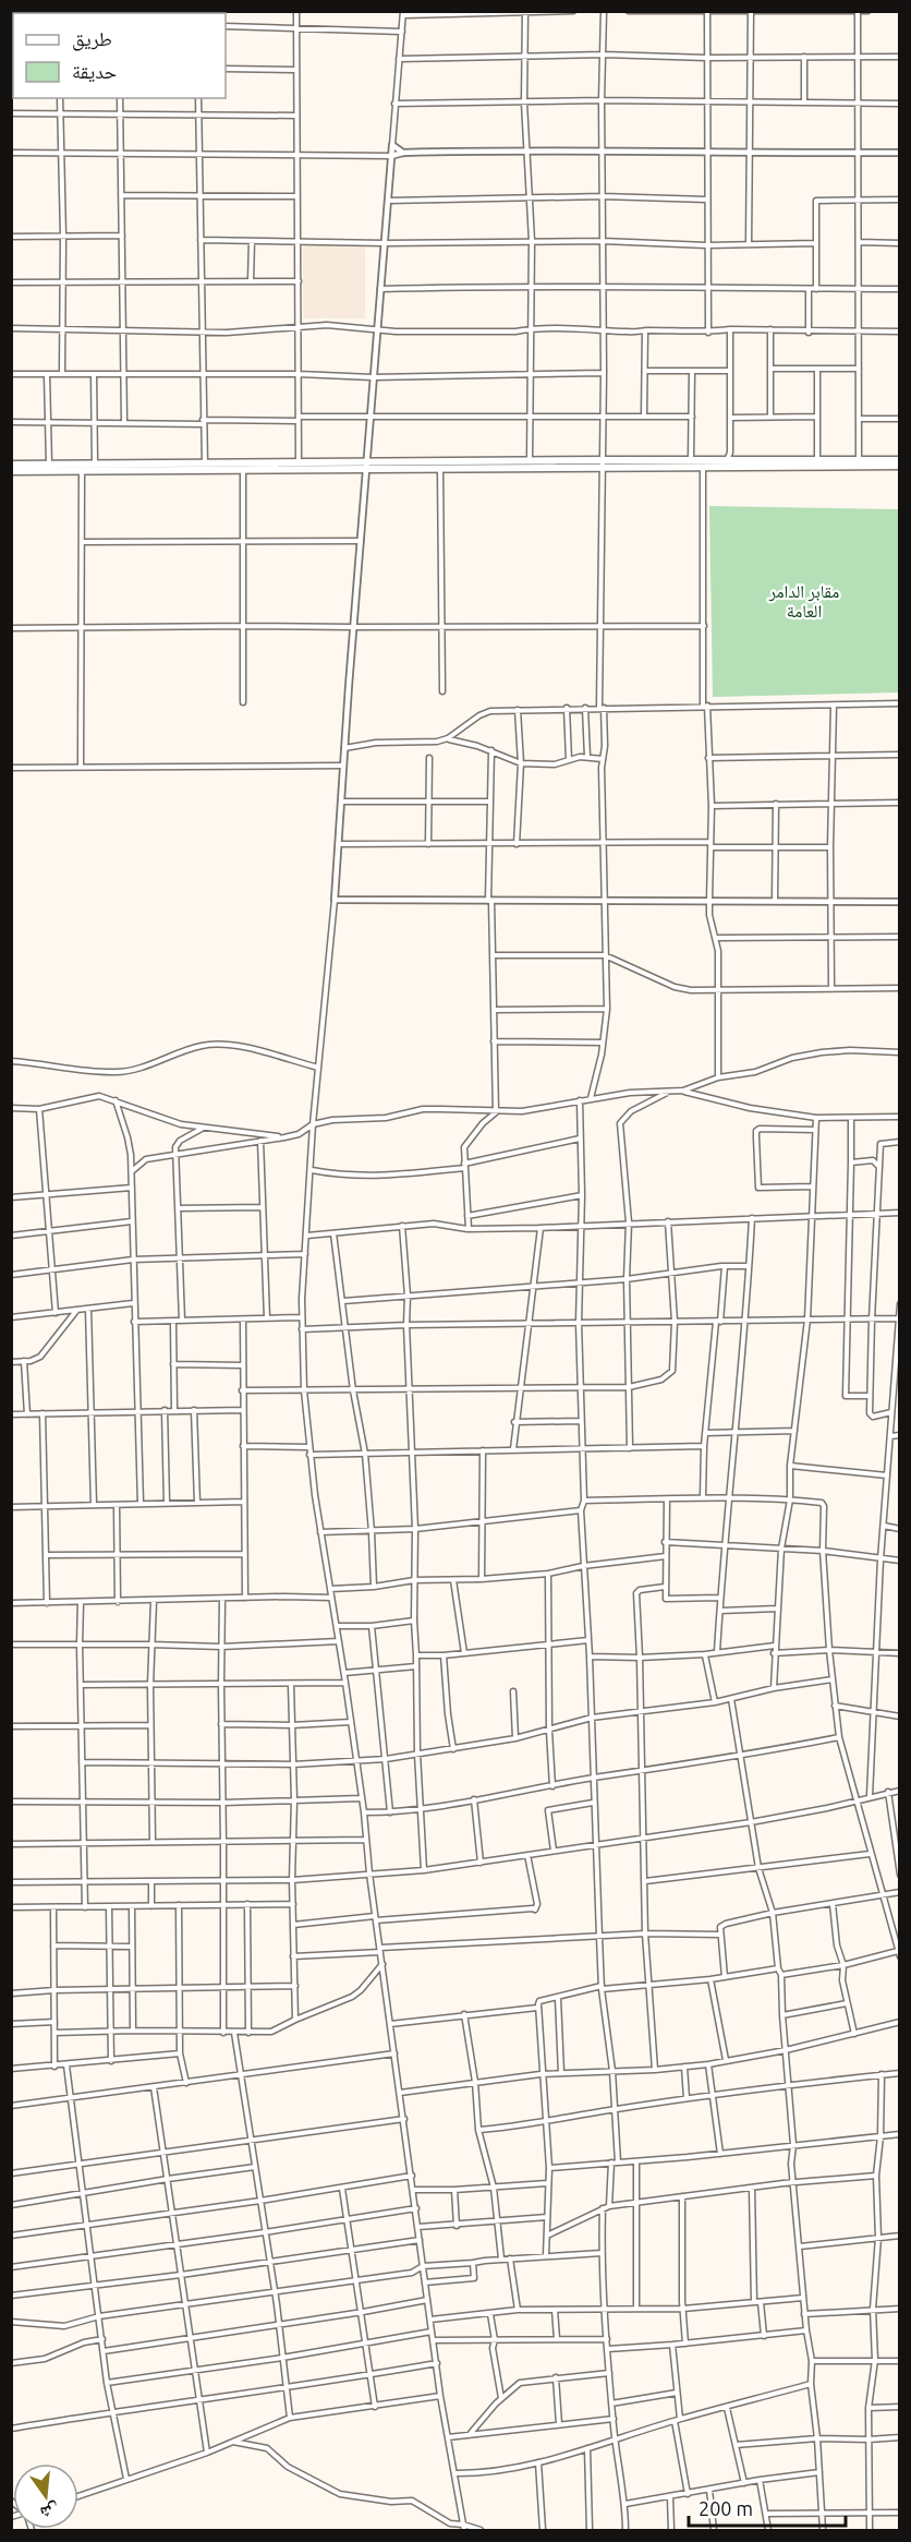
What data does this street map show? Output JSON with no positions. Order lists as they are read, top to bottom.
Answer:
{
  "parks": ["مقابر الدامر العامة"],
  "legend": ["طريق", "حديقة"],
  "scale_bar": "200 m",
  "north": "bottom"
}
